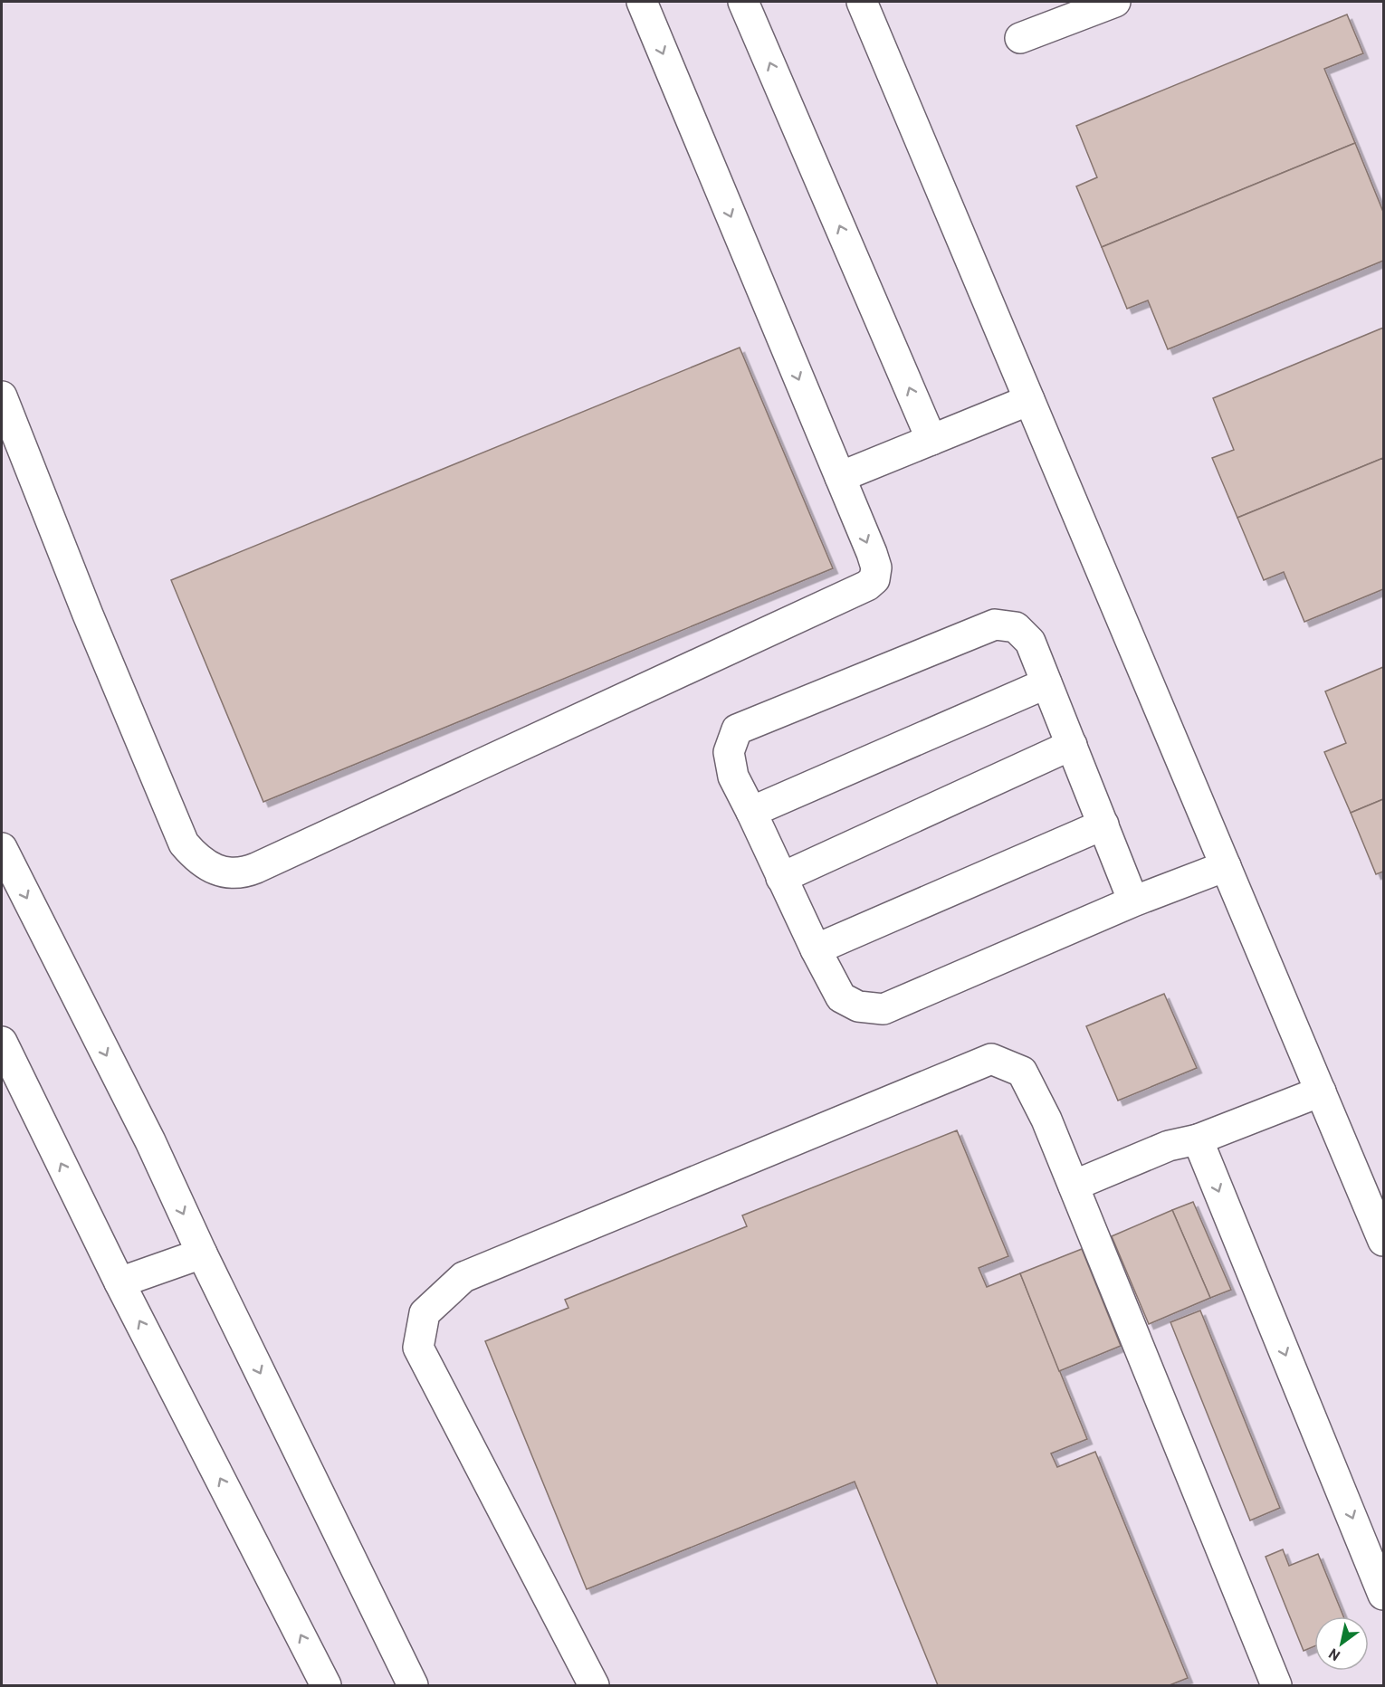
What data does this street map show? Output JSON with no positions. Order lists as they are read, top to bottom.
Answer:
{
  "north": "bottom left"
}
